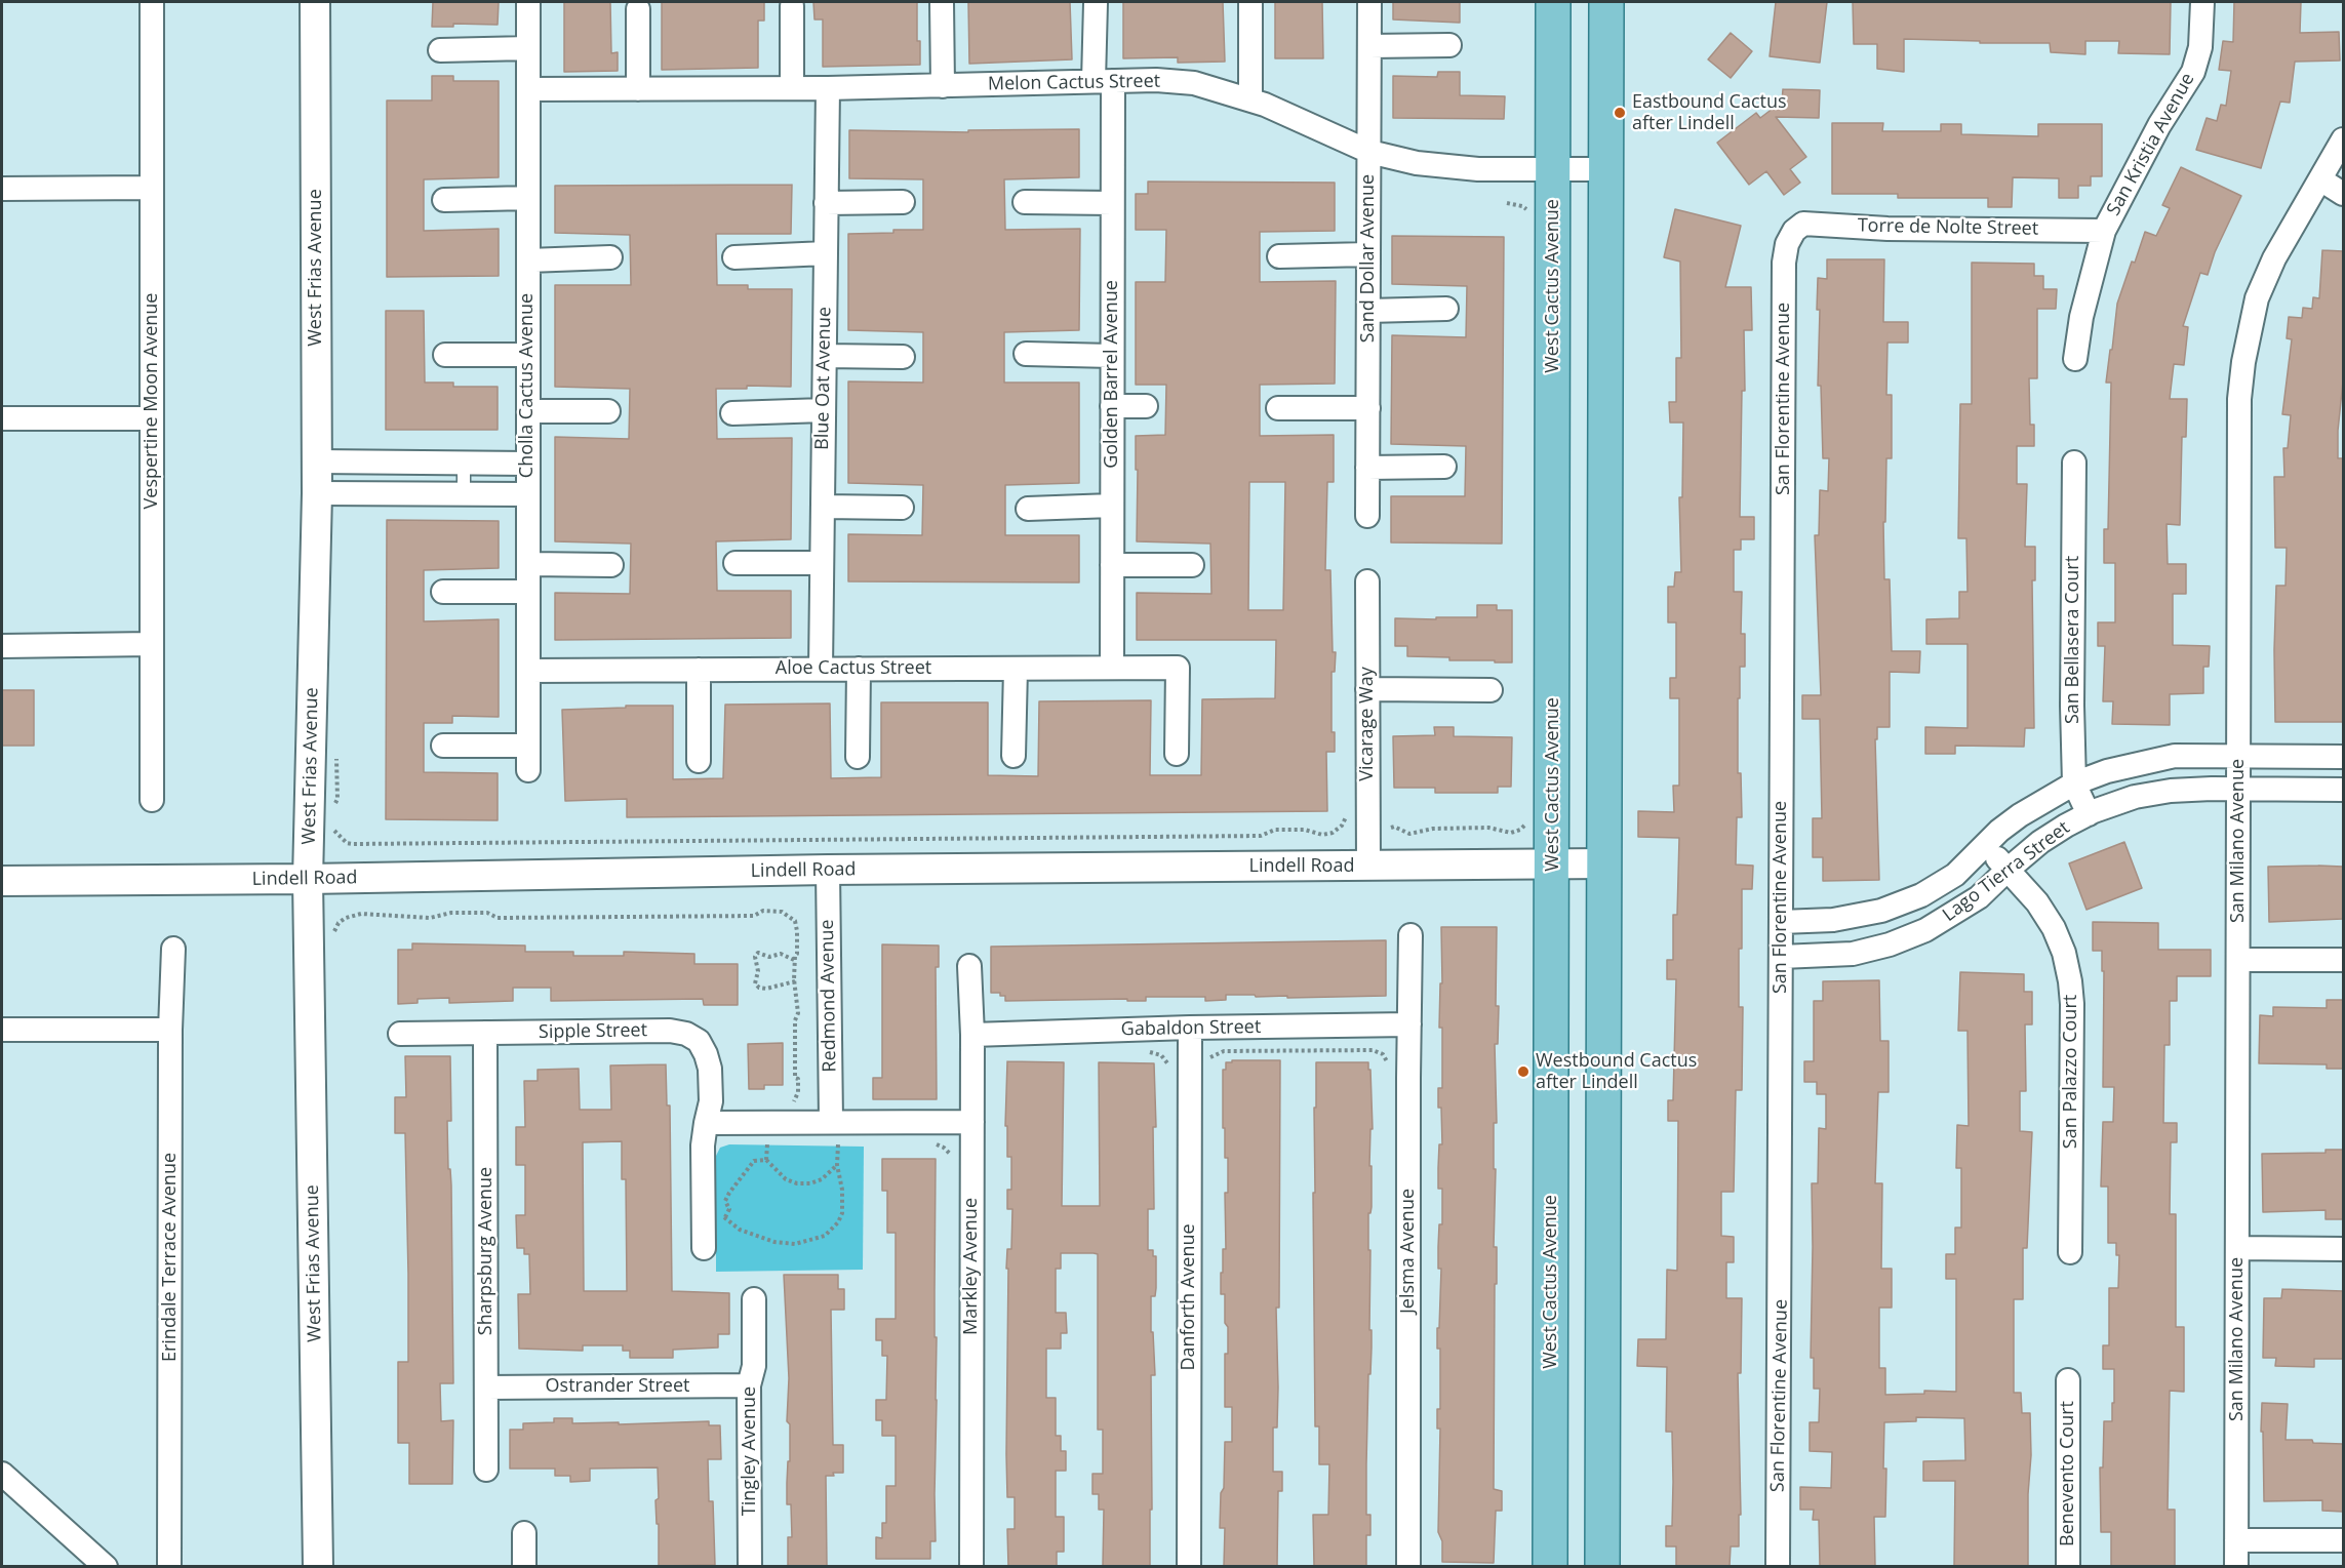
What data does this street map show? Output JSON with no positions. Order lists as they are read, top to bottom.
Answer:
{
  "streets": {
    "main road": ["West Cactus Avenue"],
    "street": [
      "Melon Cactus Street",
      "San Kristia Avenue",
      "Torre de Nolte Street",
      "Sand Dollar Avenue",
      "West Frias Avenue",
      "Golden Barrel Avenue",
      "Blue Oat Avenue",
      "Cholla Cactus Avenue",
      "San Florentine Avenue",
      "Vespertine Moon Avenue",
      "San Bellasera Court",
      "Aloe Cactus Street",
      "Vicarage Way",
      "San Milano Avenue",
      "Lindell Road",
      "Lago Tierra Street",
      "Redmond Avenue",
      "Gabaldon Street",
      "Sipple Street",
      "San Palazzo Court",
      "Sharpsburg Avenue",
      "Jelsma Avenue",
      "Erindale Terrace Avenue",
      "Markley Avenue",
      "Danforth Avenue",
      "Ostrander Street",
      "Tingley Avenue",
      "Benevento Court"
    ]
  },
  "crossings": [
    ["Melon Cactus Street", "Sand Dollar Avenue"],
    ["Melon Cactus Street", "West Cactus Avenue"],
    ["Melon Cactus Street", "Golden Barrel Avenue"],
    ["Melon Cactus Street", "Blue Oat Avenue"],
    ["Melon Cactus Street", "Cholla Cactus Avenue"],
    ["San Kristia Avenue", "Torre de Nolte Street"],
    ["Torre de Nolte Street", "San Florentine Avenue"],
    ["West Frias Avenue", "Lindell Road"],
    ["West Cactus Avenue", "Lindell Road"],
    ["Golden Barrel Avenue", "Aloe Cactus Street"],
    ["Blue Oat Avenue", "Aloe Cactus Street"],
    ["Cholla Cactus Avenue", "Aloe Cactus Street"],
    ["San Florentine Avenue", "Lago Tierra Street"],
    ["San Bellasera Court", "Lago Tierra Street"],
    ["Vicarage Way", "Lindell Road"],
    ["San Milano Avenue", "Lago Tierra Street"],
    ["Lindell Road", "Redmond Avenue"],
    ["Lago Tierra Street", "San Palazzo Court"],
    ["Gabaldon Street", "Jelsma Avenue"],
    ["Gabaldon Street", "Markley Avenue"],
    ["Gabaldon Street", "Danforth Avenue"],
    ["Sipple Street", "Sharpsburg Avenue"],
    ["Sharpsburg Avenue", "Ostrander Street"],
    ["Ostrander Street", "Tingley Avenue"]
  ],
  "places": ["Eastbound Cactus after Lindell", "Westbound Cactus after Lindell"]
}
